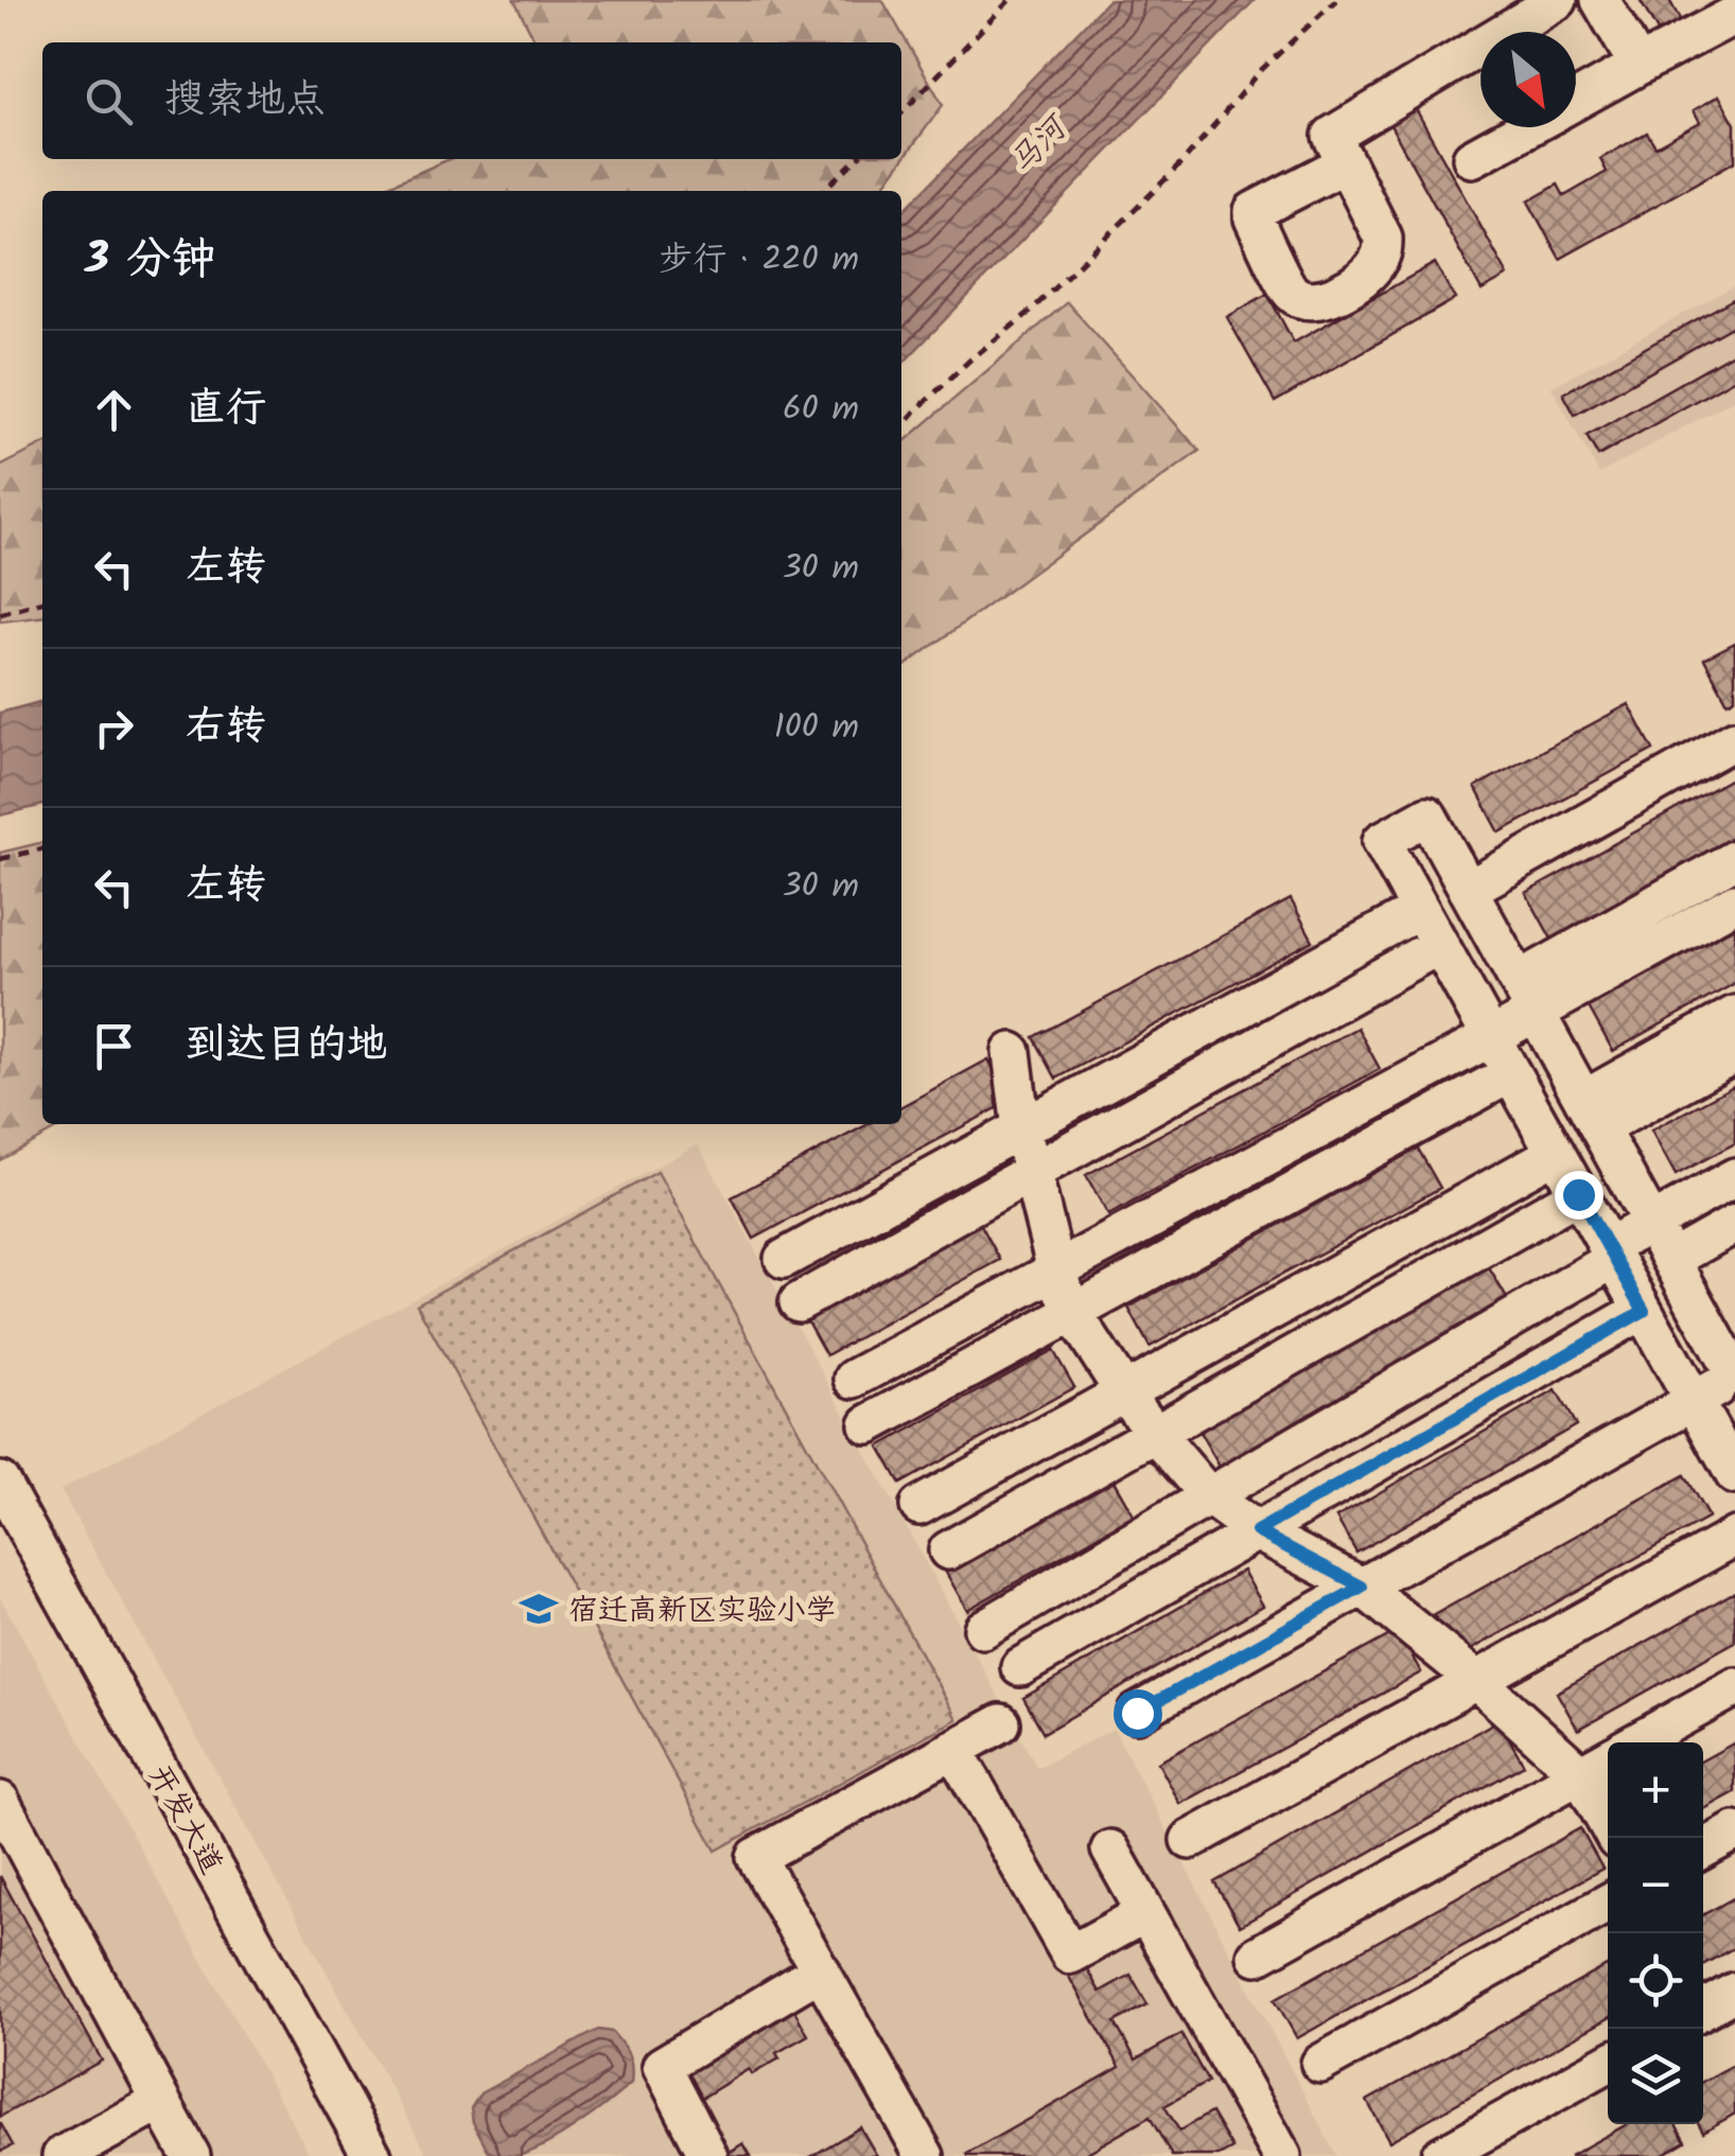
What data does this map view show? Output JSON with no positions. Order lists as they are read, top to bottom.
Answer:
{
  "streets": {
    "street": ["开发大道"]
  },
  "water": ["马河"],
  "places": {
    "school or university": ["宿迁高新区实验小学"]
  },
  "north": "bottom right",
  "page": {
    "search": "搜索地点",
    "heading": ["3 分钟", "步行 · 220 m"],
    "list": [
      ["直行", "60 m"],
      ["左转", "30 m"],
      ["右转", "100 m"],
      ["左转", "30 m"],
      "到达目的地"
    ],
    "map_buttons": ["+", "−"]
  }
}
